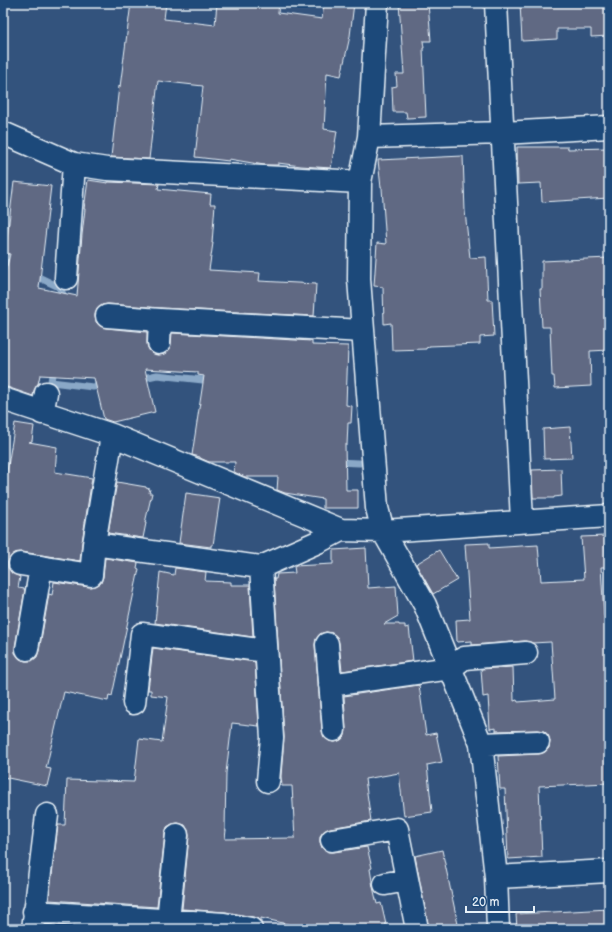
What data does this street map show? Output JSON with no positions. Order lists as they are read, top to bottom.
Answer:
{
  "scale_bar": "20 m"
}
